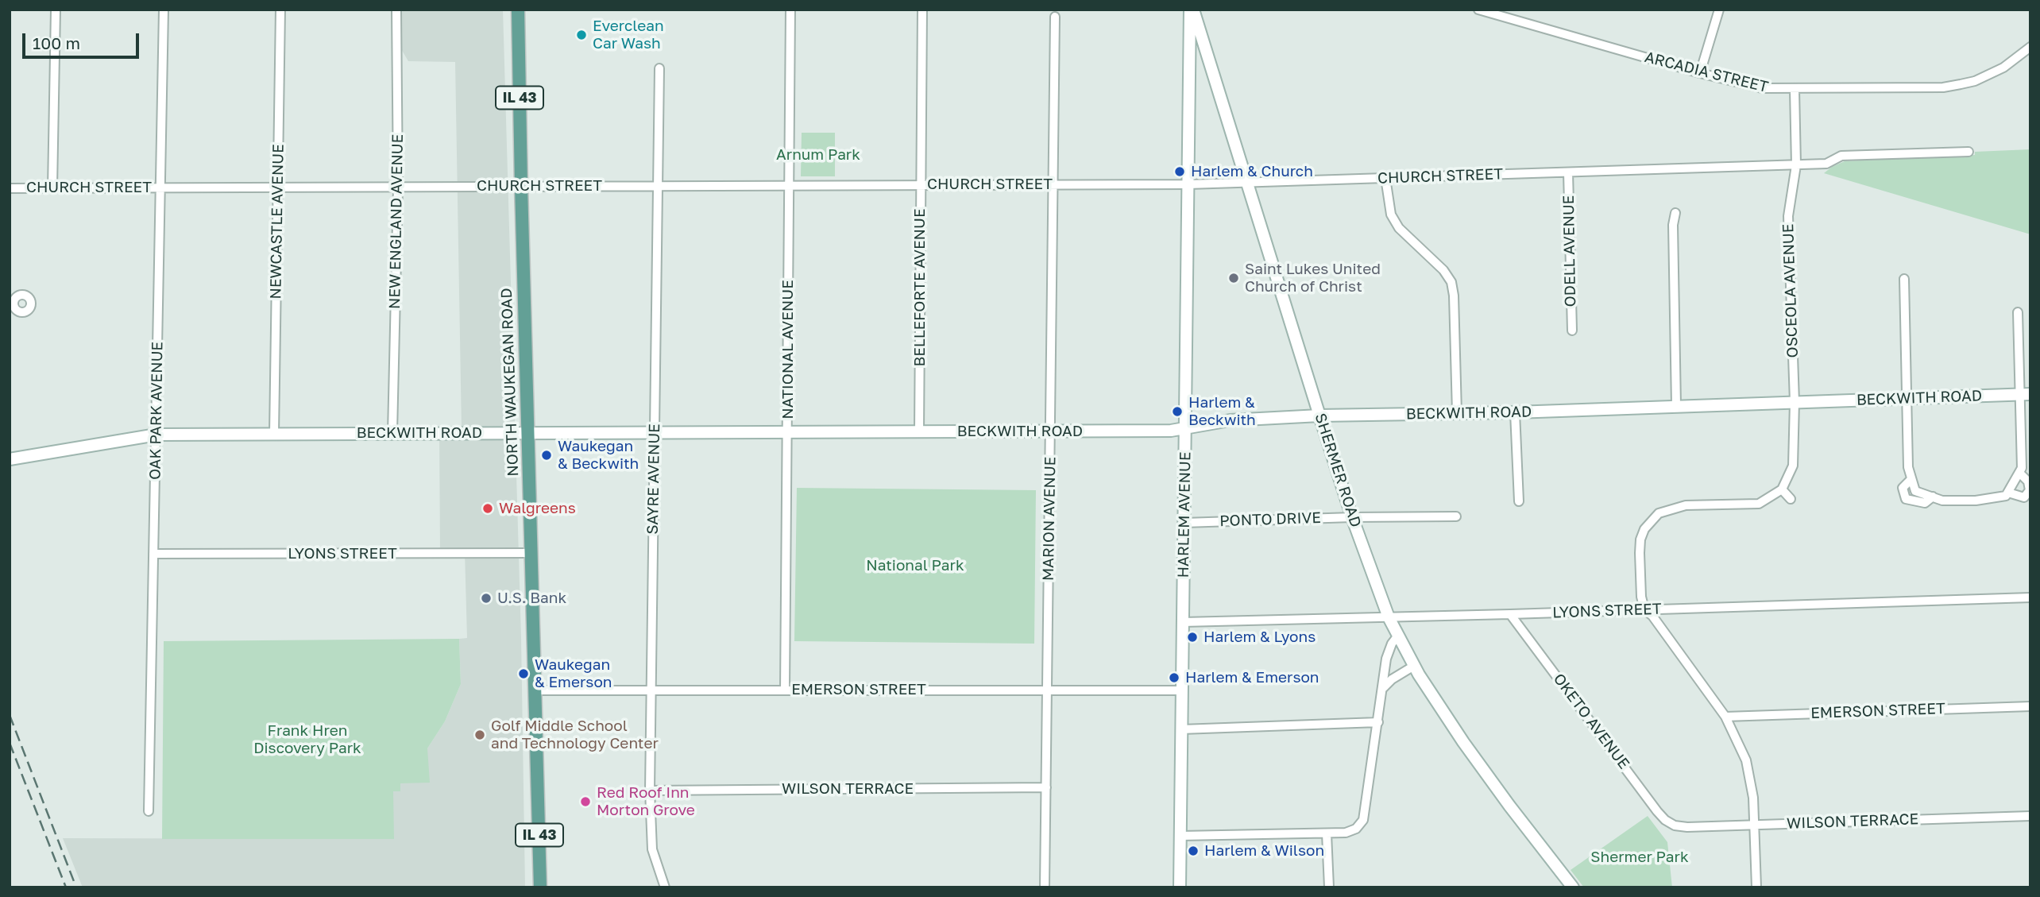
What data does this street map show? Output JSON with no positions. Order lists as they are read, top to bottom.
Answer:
{
  "streets": {
    "main road": ["IL 43", "NORTH WAUKEGAN ROAD"],
    "street": [
      "ARCADIA STREET",
      "CHURCH STREET",
      "NEWCASTLE AVENUE",
      "NEW ENGLAND AVENUE",
      "ODELL AVENUE",
      "BELLEFORTE AVENUE",
      "OSCEOLA AVENUE",
      "NATIONAL AVENUE",
      "BECKWITH ROAD",
      "OAK PARK AVENUE",
      "SHERMER ROAD",
      "SAYRE AVENUE",
      "HARLEM AVENUE",
      "MARION AVENUE",
      "PONTO DRIVE",
      "LYONS STREET",
      "EMERSON STREET",
      "OKETO AVENUE",
      "WILSON TERRACE"
    ]
  },
  "crossings": [
    ["ARCADIA STREET", "OSCEOLA AVENUE"],
    ["CHURCH STREET", "NEWCASTLE AVENUE"],
    ["CHURCH STREET", "NEW ENGLAND AVENUE"],
    ["CHURCH STREET", "ODELL AVENUE"],
    ["CHURCH STREET", "BELLEFORTE AVENUE"],
    ["CHURCH STREET", "OSCEOLA AVENUE"],
    ["CHURCH STREET", "NATIONAL AVENUE"],
    ["CHURCH STREET", "NORTH WAUKEGAN ROAD"],
    ["CHURCH STREET", "OAK PARK AVENUE"],
    ["CHURCH STREET", "SHERMER ROAD"],
    ["CHURCH STREET", "SAYRE AVENUE"],
    ["CHURCH STREET", "HARLEM AVENUE"],
    ["CHURCH STREET", "MARION AVENUE"],
    ["NEWCASTLE AVENUE", "BECKWITH ROAD"],
    ["NEW ENGLAND AVENUE", "BECKWITH ROAD"],
    ["BELLEFORTE AVENUE", "BECKWITH ROAD"],
    ["OSCEOLA AVENUE", "BECKWITH ROAD"],
    ["NATIONAL AVENUE", "BECKWITH ROAD"],
    ["NATIONAL AVENUE", "EMERSON STREET"],
    ["NORTH WAUKEGAN ROAD", "BECKWITH ROAD"],
    ["NORTH WAUKEGAN ROAD", "LYONS STREET"],
    ["NORTH WAUKEGAN ROAD", "EMERSON STREET"],
    ["BECKWITH ROAD", "OAK PARK AVENUE"],
    ["BECKWITH ROAD", "SHERMER ROAD"],
    ["BECKWITH ROAD", "SAYRE AVENUE"],
    ["BECKWITH ROAD", "HARLEM AVENUE"],
    ["BECKWITH ROAD", "MARION AVENUE"],
    ["OAK PARK AVENUE", "LYONS STREET"],
    ["SHERMER ROAD", "HARLEM AVENUE"],
    ["SHERMER ROAD", "PONTO DRIVE"],
    ["SHERMER ROAD", "LYONS STREET"],
    ["SAYRE AVENUE", "EMERSON STREET"],
    ["SAYRE AVENUE", "WILSON TERRACE"],
    ["HARLEM AVENUE", "PONTO DRIVE"],
    ["HARLEM AVENUE", "LYONS STREET"],
    ["HARLEM AVENUE", "EMERSON STREET"],
    ["MARION AVENUE", "EMERSON STREET"],
    ["MARION AVENUE", "WILSON TERRACE"],
    ["LYONS STREET", "OKETO AVENUE"],
    ["OKETO AVENUE", "WILSON TERRACE"]
  ],
  "parks": [
    "Arnum Park",
    "National Park",
    "Frank Hren Discovery Park",
    "Shermer Park"
  ],
  "places": [
    "Everclean Car Wash",
    "Harlem & Church",
    "Saint Lukes United Church of Christ",
    "Harlem & Beckwith",
    "Waukegan & Beckwith",
    "Walgreens",
    "U.S. Bank",
    "Harlem & Lyons",
    "Waukegan & Emerson",
    "Harlem & Emerson",
    "Golf Middle School and Technology Center",
    "Red Roof Inn Morton Grove",
    "Harlem & Wilson"
  ],
  "scale_bar": "100 m"
}
